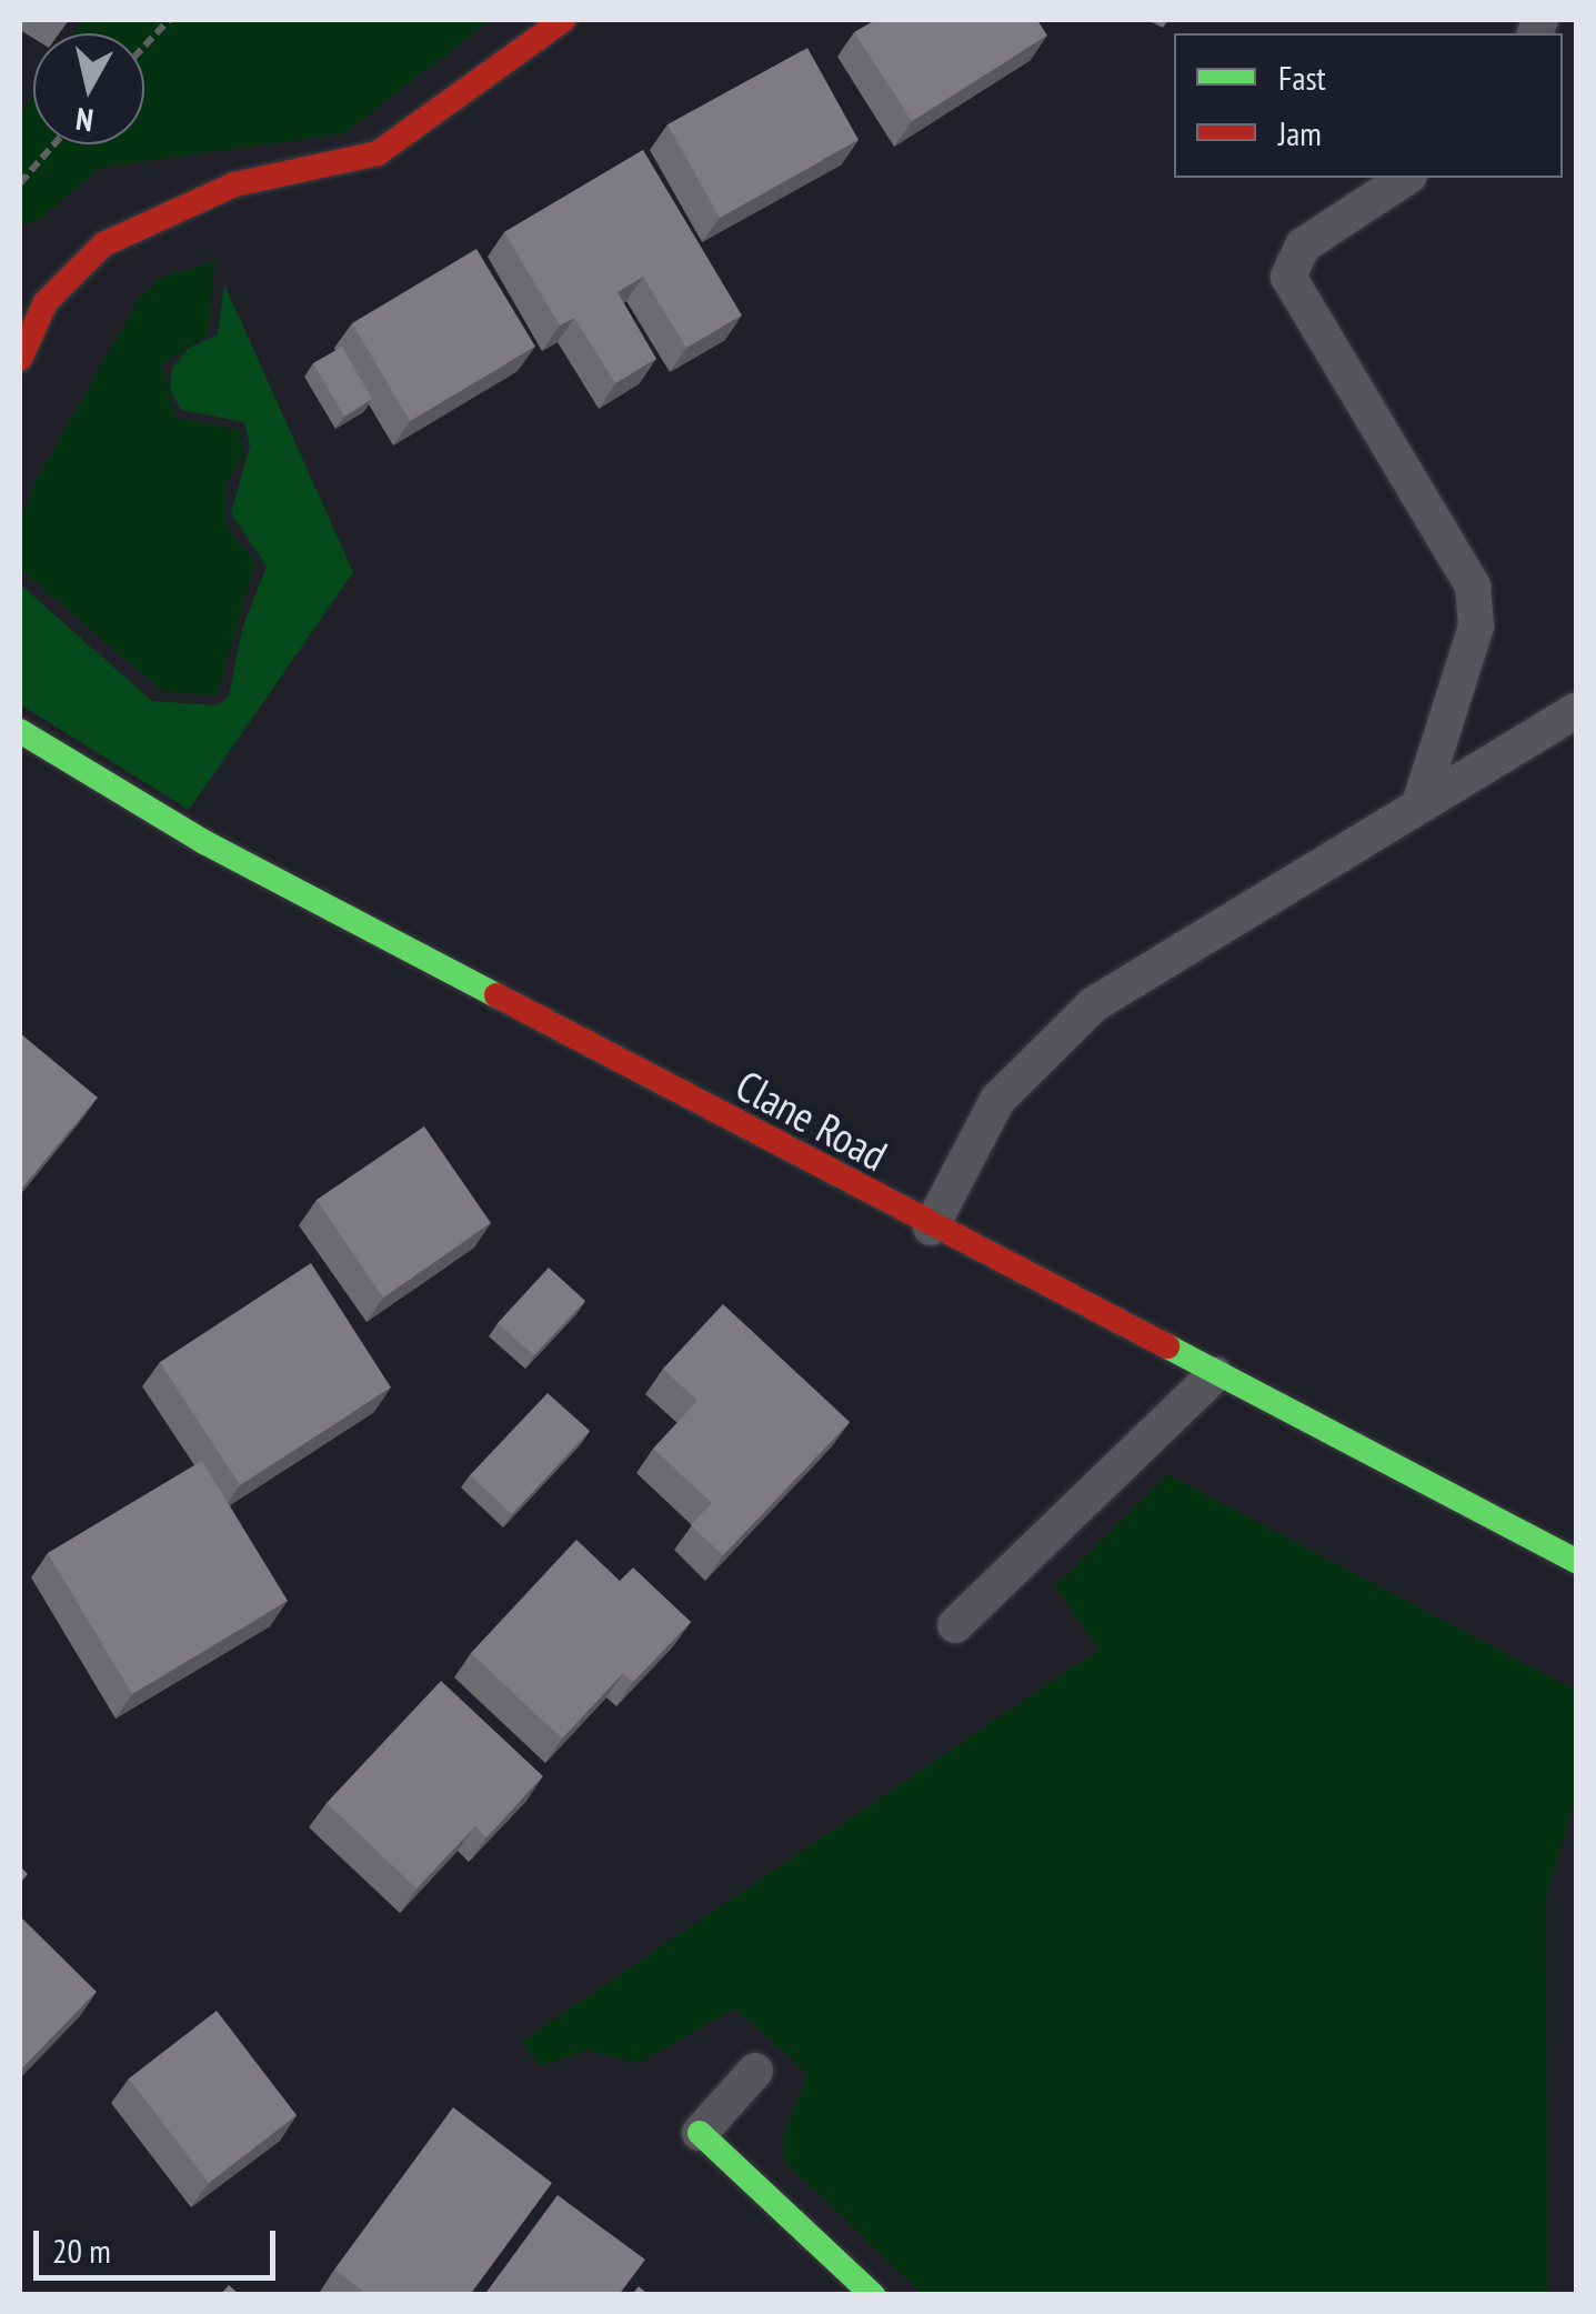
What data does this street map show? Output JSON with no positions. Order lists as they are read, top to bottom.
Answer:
{
  "streets": {
    "main road": ["Clane Road"]
  },
  "legend": ["Fast", "Jam"],
  "scale_bar": "20 m",
  "north": "bottom"
}
